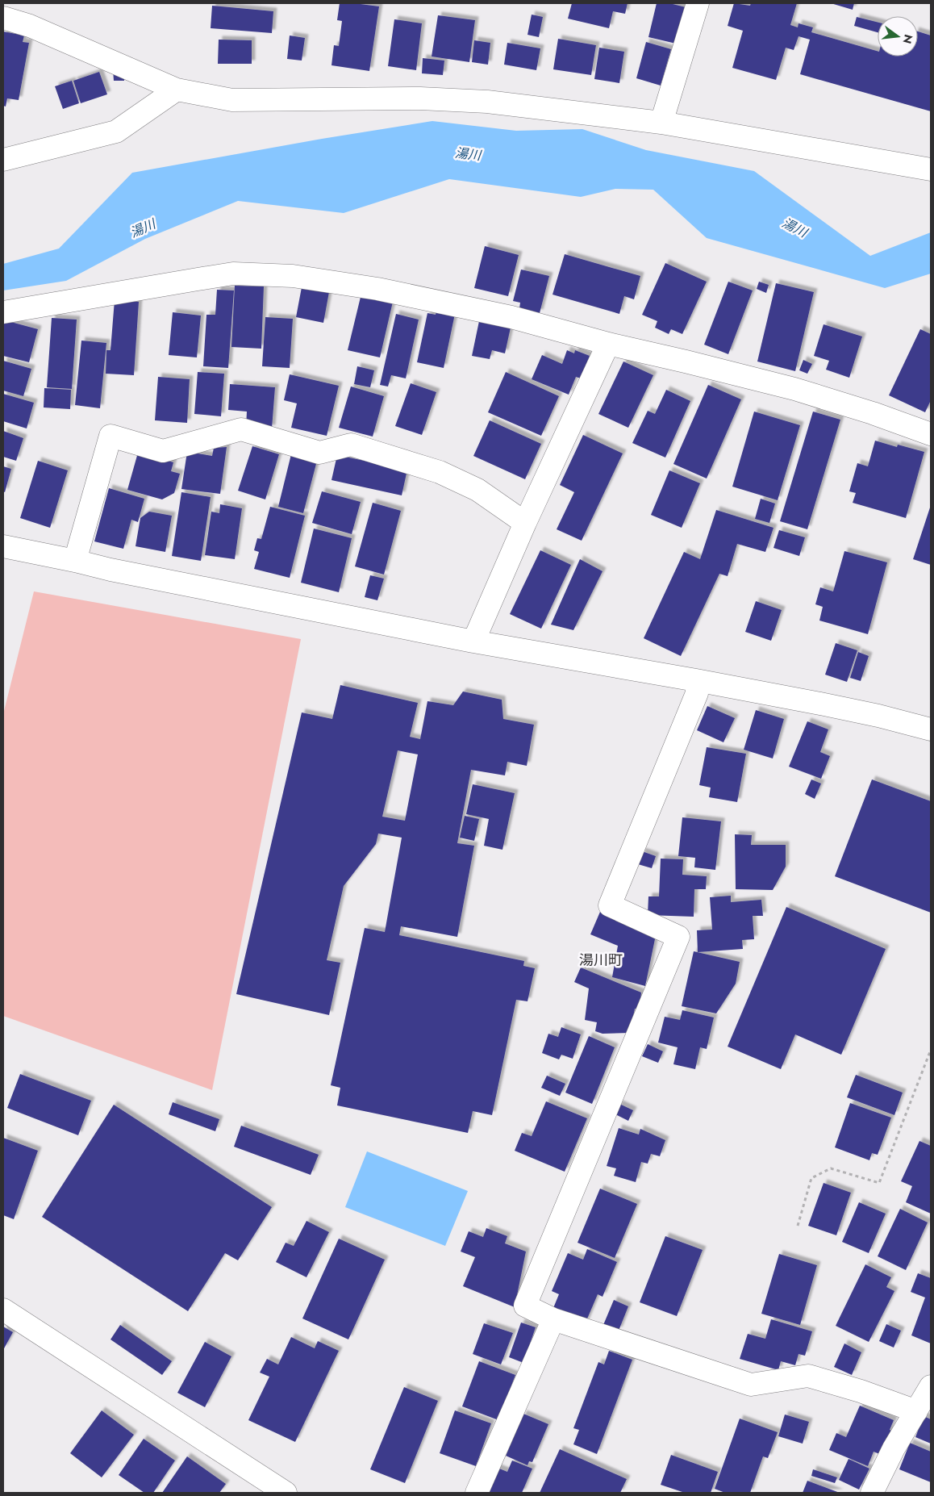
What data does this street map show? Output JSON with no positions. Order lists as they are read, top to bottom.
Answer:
{
  "districts": ["湯川町"],
  "water": ["湯川"],
  "north": "right"
}
